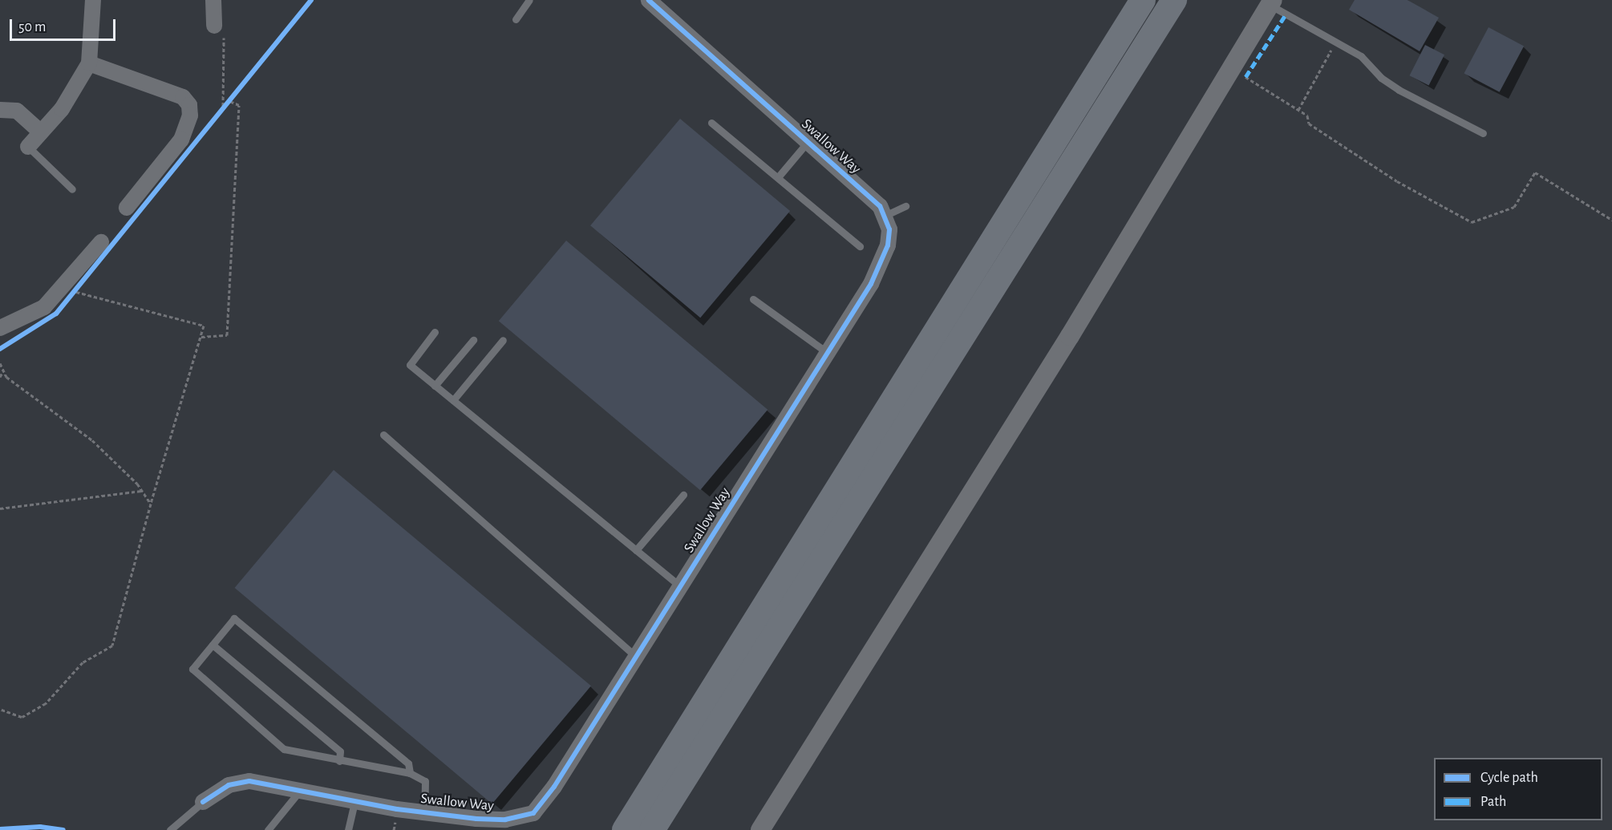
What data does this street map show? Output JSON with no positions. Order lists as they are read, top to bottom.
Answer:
{
  "streets": {
    "street": ["Swallow Way"]
  },
  "legend": ["Cycle path", "Path"],
  "scale_bar": "50 m"
}
